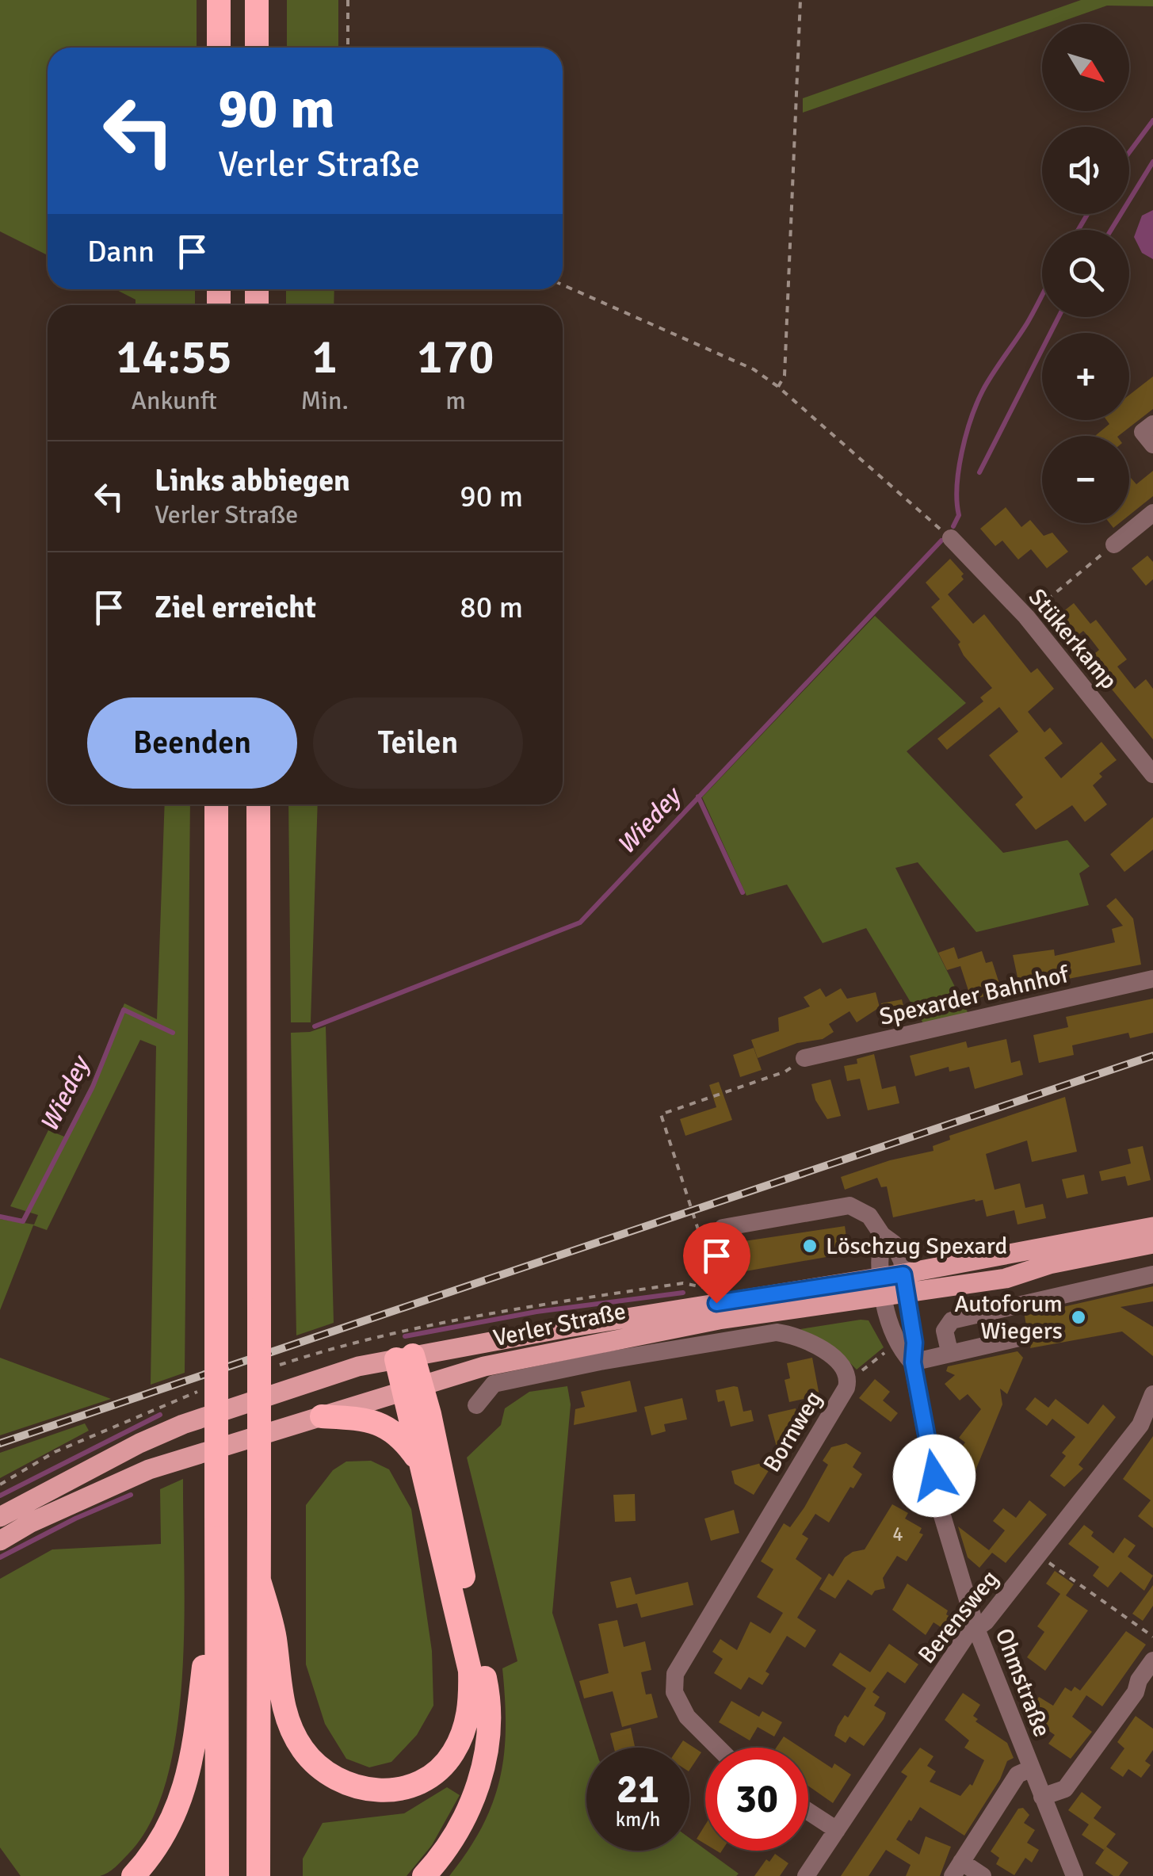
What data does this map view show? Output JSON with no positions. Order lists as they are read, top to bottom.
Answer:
{
  "streets": {
    "main road": ["Verler Straße"],
    "street": [
      "Stükerkamp",
      "Spexarder Bahnhof",
      "Bornweg",
      "Berensweg",
      "Ohmstraße"
    ]
  },
  "crossings": [
    ["Verler Straße", "Ohmstraße"],
    ["Berensweg", "Ohmstraße"]
  ],
  "water": ["Wiedey"],
  "places": ["Löschzug Spexard", "Autoforum Wiegers"],
  "house_numbers": ["4"],
  "north": "bottom right",
  "page": {
    "map_buttons": ["+", "−"],
    "turn": ["90 m", "Verler Straße"],
    "then": "Dann",
    "eta": [
      "14:55",
      "Ankunft",
      "1",
      "Min.",
      "170",
      "m"
    ],
    "list": [
      {
        "name": "Links abbiegen",
        "note": "Verler Straße",
        "value": "90 m"
      },
      {
        "name": "Ziel erreicht",
        "value": "80 m"
      }
    ],
    "buttons": ["Beenden", "Teilen"],
    "speed": "21 km/h",
    "limit": "30"
  }
}
